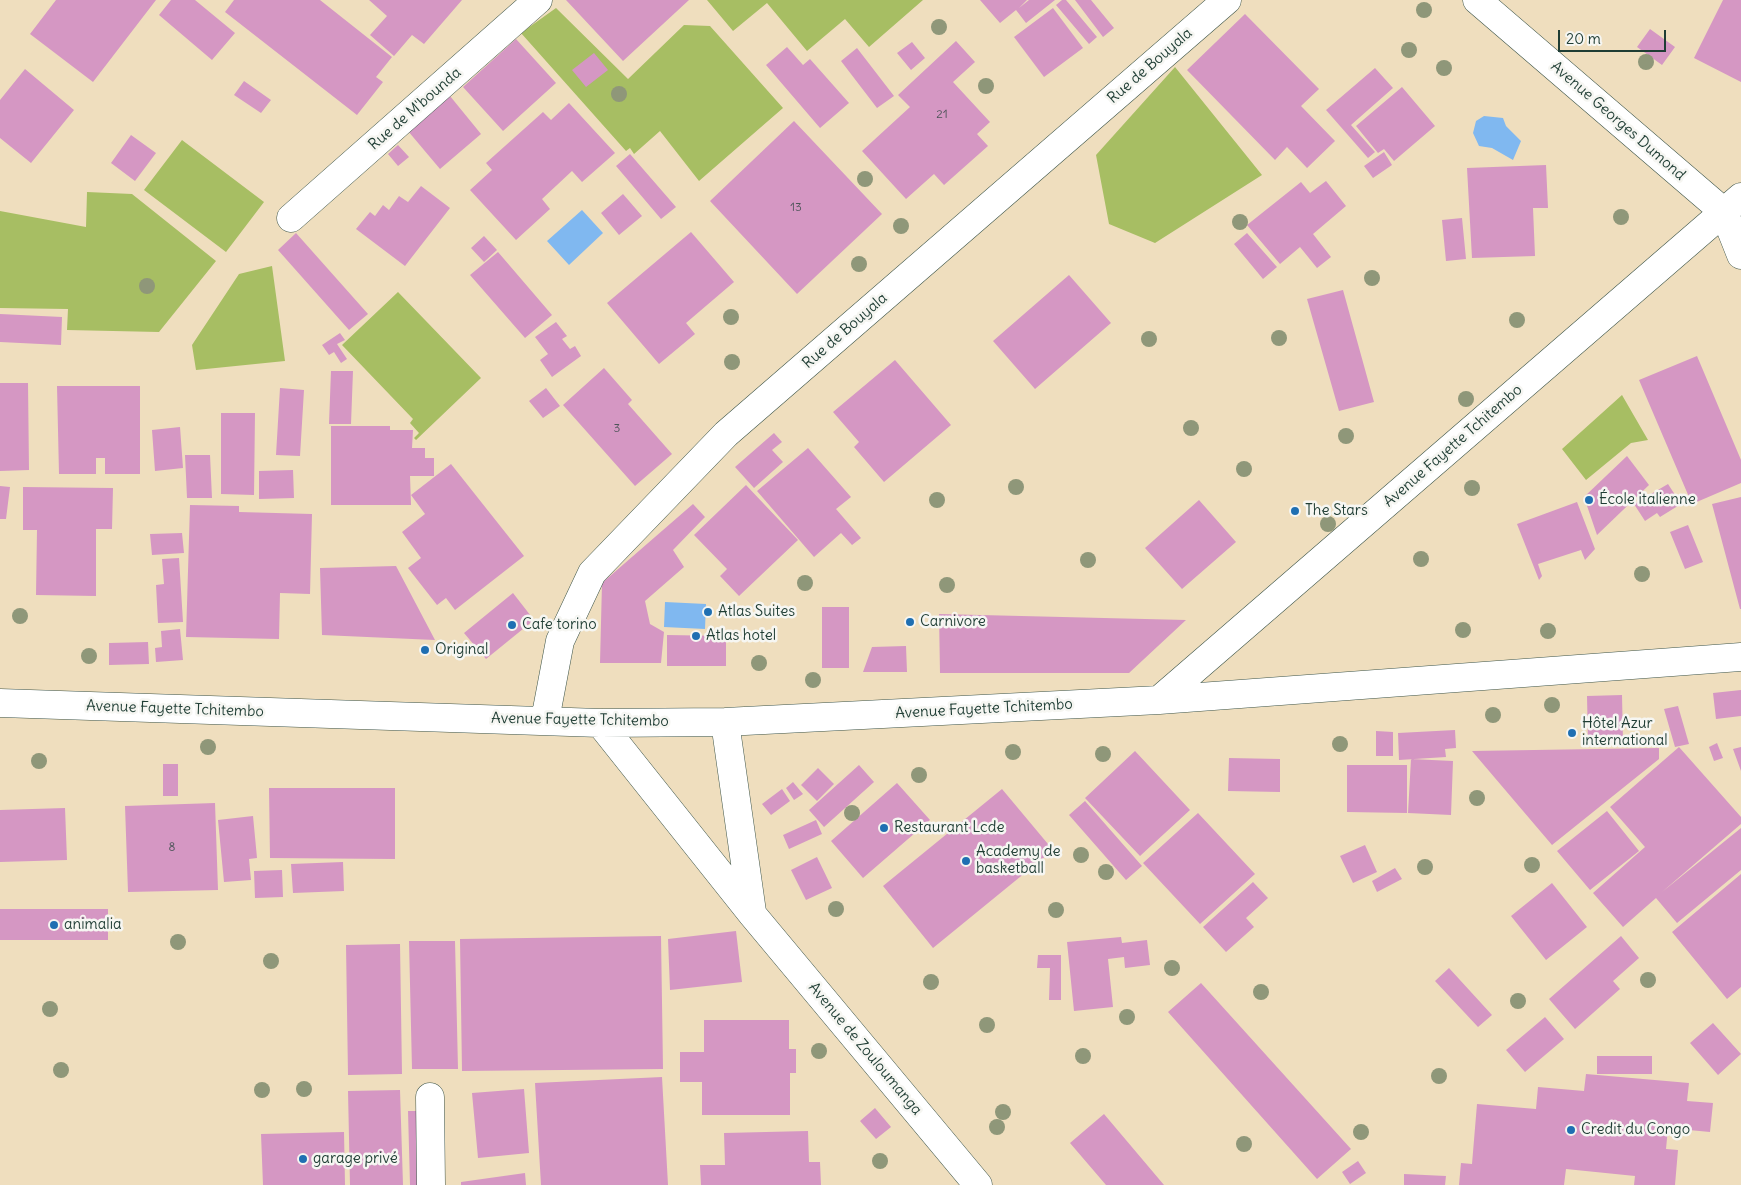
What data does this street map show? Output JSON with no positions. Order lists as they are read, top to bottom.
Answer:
{
  "streets": {
    "street": [
      "Rue de Bouyala",
      "Rue de M'bounda",
      "Avenue Georges Dumond",
      "Avenue Fayette Tchitembo",
      "Avenue de Zouloumanga"
    ]
  },
  "crossings": [
    ["Rue de Bouyala", "Avenue Fayette Tchitembo"],
    ["Avenue Georges Dumond", "Avenue Fayette Tchitembo"],
    ["Avenue Fayette Tchitembo", "Avenue de Zouloumanga"]
  ],
  "places": [
    "École italienne",
    "The Stars",
    "Atlas Suites",
    "Carnivore",
    "Cafe torino",
    "Atlas hotel",
    "Original",
    "Hôtel Azur international",
    "Restaurant Lcde",
    "Academy de basketball",
    "animalia",
    "Credit du Congo",
    "garage privé"
  ],
  "house_numbers": [
    "21",
    "13",
    "3",
    "8"
  ],
  "scale_bar": "20 m"
}
